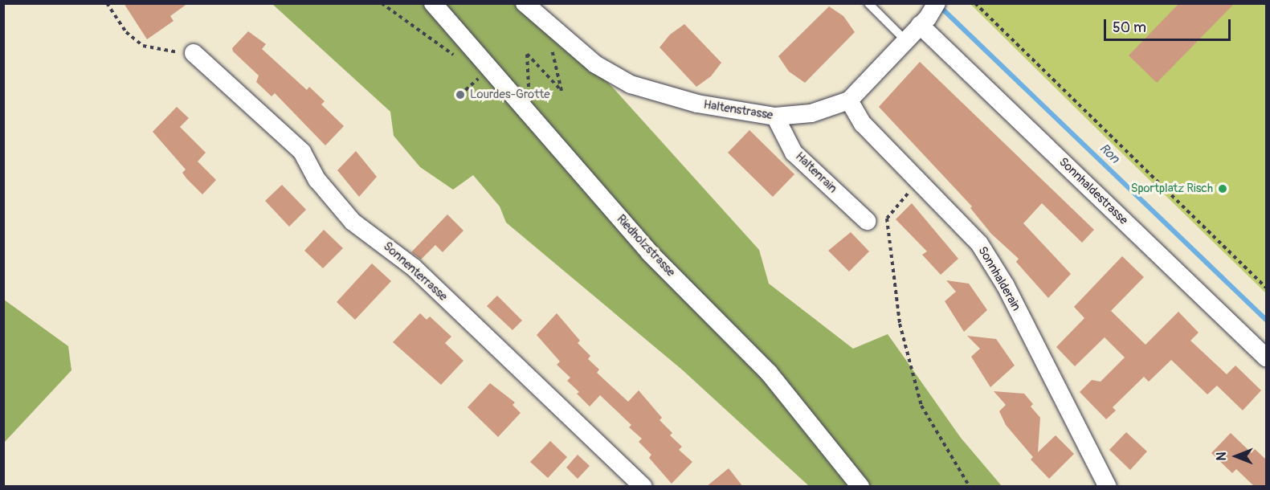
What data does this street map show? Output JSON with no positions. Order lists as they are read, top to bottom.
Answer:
{
  "streets": {
    "street": [
      "Haltenstrasse",
      "Haltenrain",
      "Sonnhaldestrasse",
      "Riedholzstrasse",
      "Sonnenterrasse",
      "Sonnhalderain"
    ]
  },
  "crossings": [
    ["Haltenstrasse", "Haltenrain"],
    ["Haltenstrasse", "Sonnhaldestrasse"],
    ["Haltenstrasse", "Sonnhalderain"]
  ],
  "water": ["Ron"],
  "places": ["Lourdes-Grotte", "Sportplatz Risch"],
  "scale_bar": "50 m",
  "north": "left"
}
